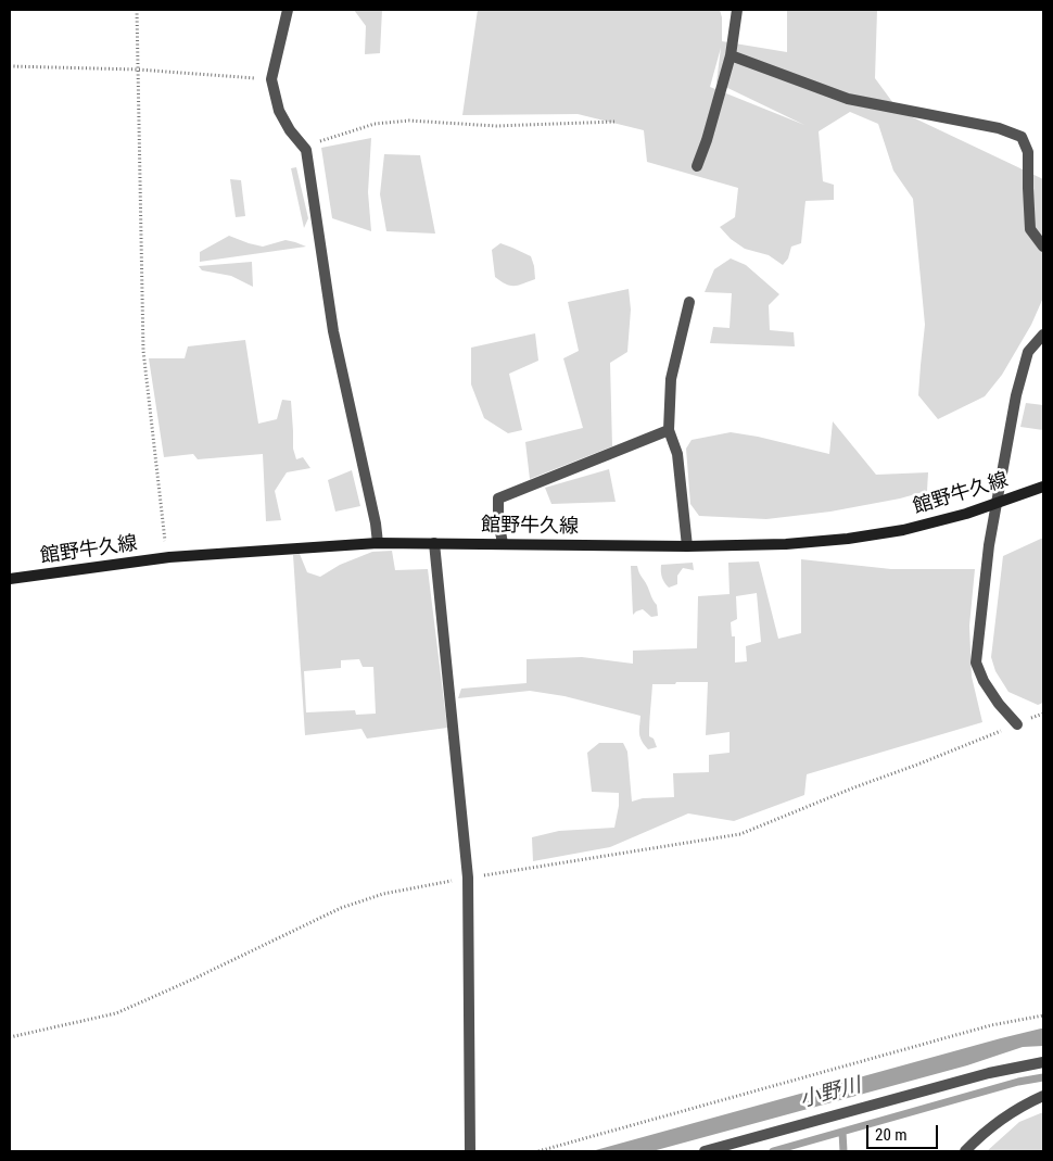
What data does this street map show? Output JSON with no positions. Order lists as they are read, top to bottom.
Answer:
{
  "streets": {
    "main road": ["館野牛久線"]
  },
  "water": ["小野川"],
  "scale_bar": "20 m"
}
